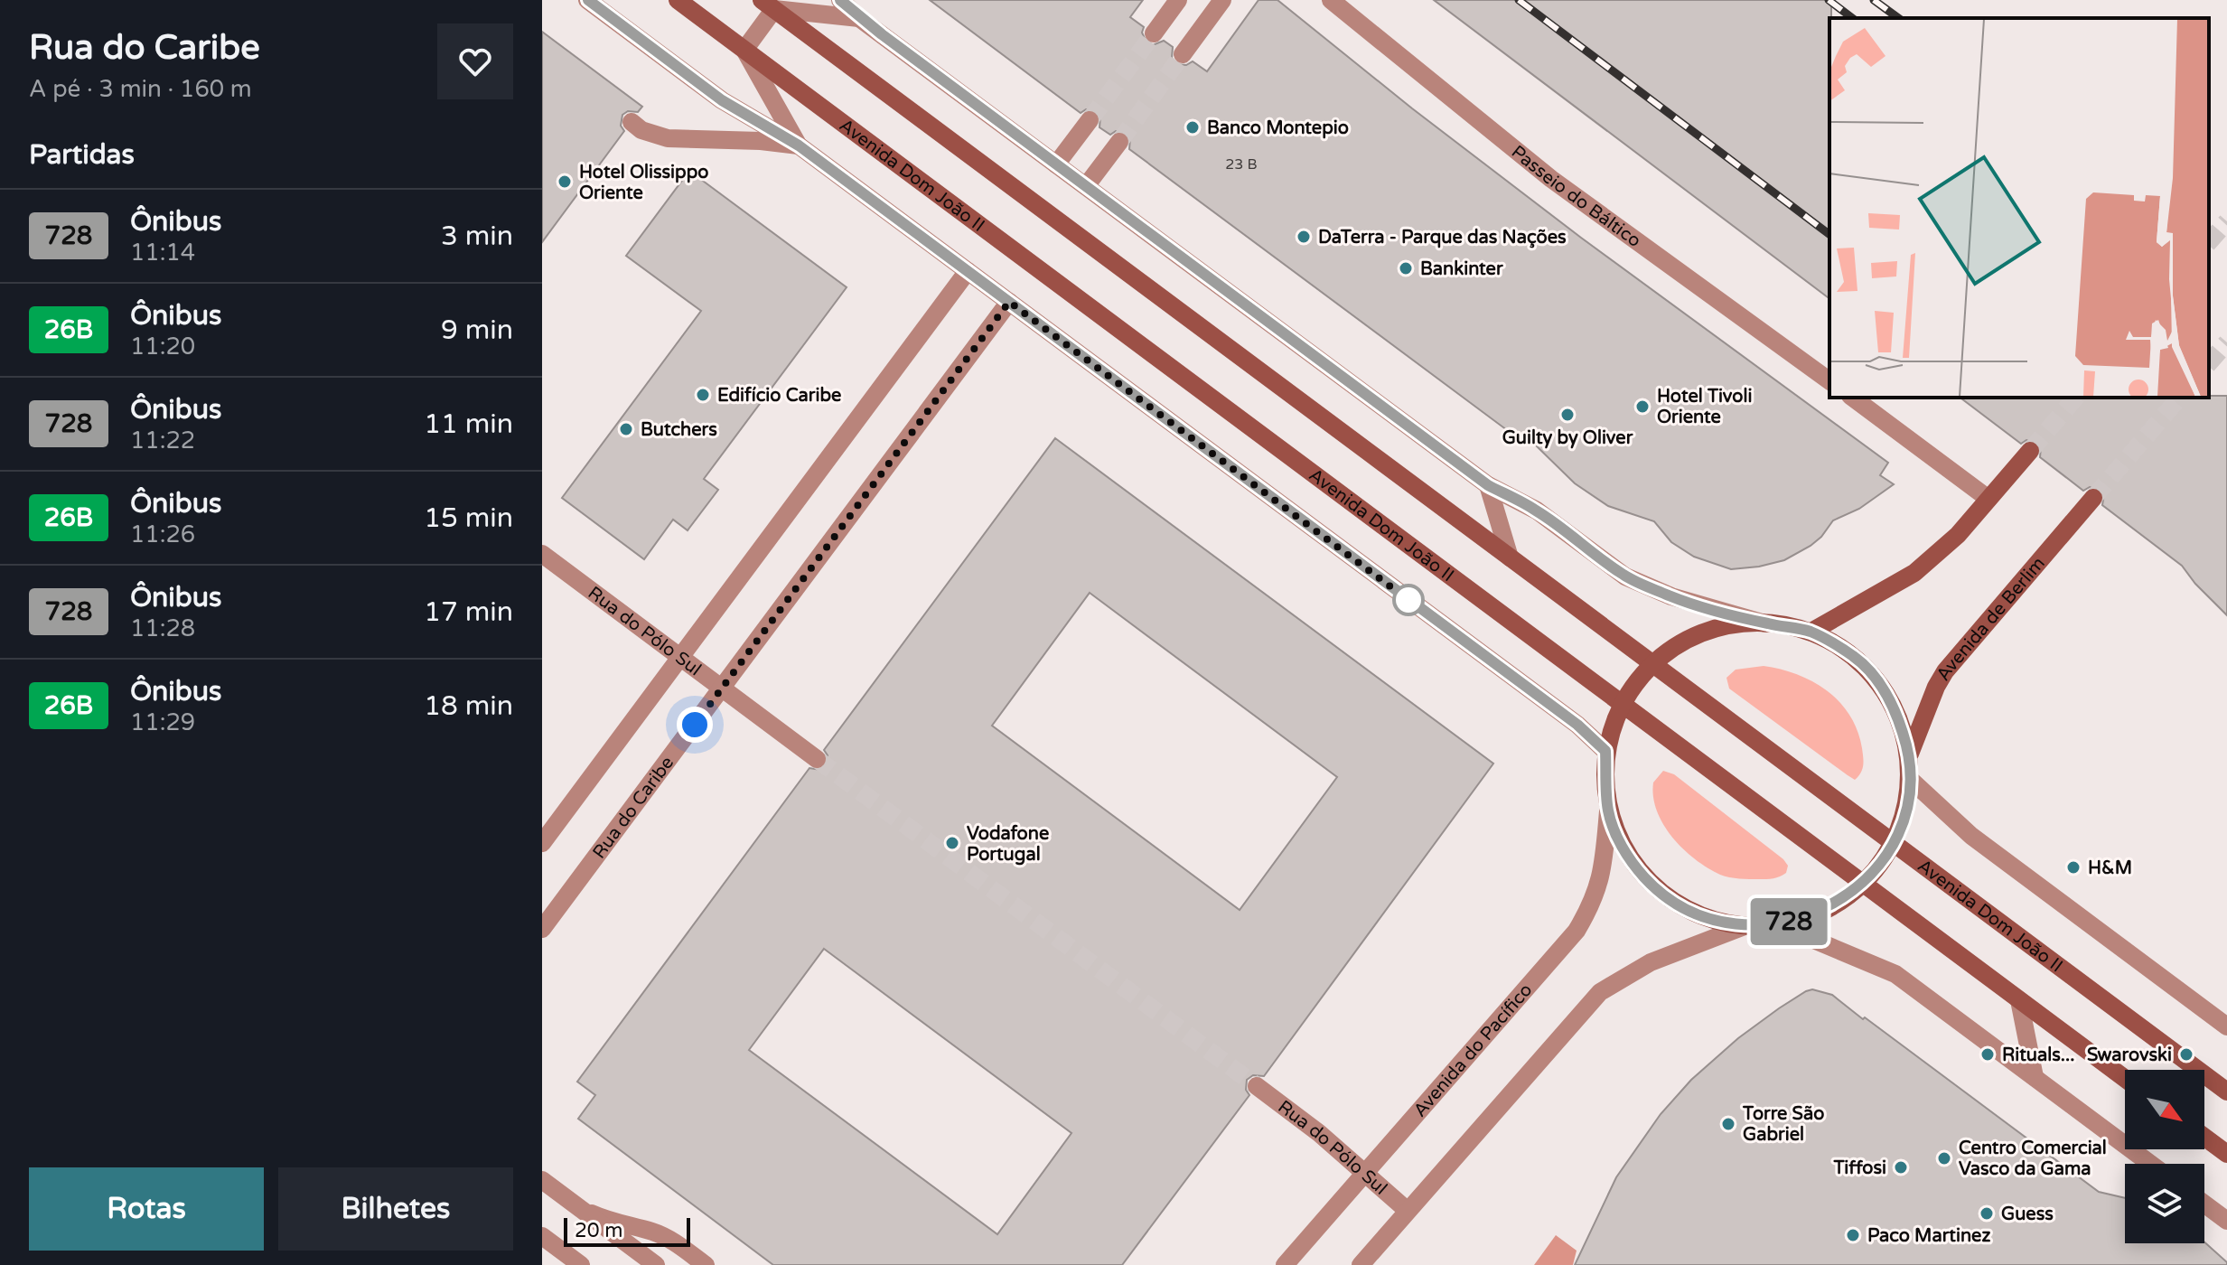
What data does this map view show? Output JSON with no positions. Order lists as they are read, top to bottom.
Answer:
{
  "streets": {
    "main road": ["Avenida Dom João II", "Avenida de Berlim"],
    "street": [
      "Passeio do Báltico",
      "Rua do Pólo Sul",
      "Rua do Caribe",
      "Avenida do Pacífico"
    ]
  },
  "crossings": [
    ["Avenida Dom João II", "Rua do Caribe"],
    ["Rua do Pólo Sul", "Rua do Caribe"],
    ["Rua do Pólo Sul", "Avenida do Pacífico"]
  ],
  "places": [
    "Banco Montepio",
    "Hotel Olissippo Oriente",
    "DaTerra - Parque das Nações",
    "Bankinter",
    "Edifício Caribe",
    "Hotel Tivoli Oriente",
    "Guilty by Oliver",
    "Butchers",
    "Vodafone Portugal",
    "H&M",
    "Rituals...",
    "Swarovski",
    "Torre São Gabriel",
    "Centro Comercial Vasco da Gama",
    "Tiffosi",
    "Guess",
    "Paco Martinez"
  ],
  "lines": ["bus line 728"],
  "house_numbers": ["23 B"],
  "scale_bar": "20 m",
  "north": "bottom right",
  "page": {
    "heading": [
      ["Rua do Caribe", "A pé · 3 min · 160 m"],
      "Partidas"
    ],
    "on_map": "728",
    "list": [
      {
        "mark": "728",
        "name": "Ônibus",
        "note": "11:14",
        "value": "3 min"
      },
      {
        "mark": "26B",
        "name": "Ônibus",
        "note": "11:20",
        "value": "9 min"
      },
      {
        "mark": "728",
        "name": "Ônibus",
        "note": "11:22",
        "value": "11 min"
      },
      {
        "mark": "26B",
        "name": "Ônibus",
        "note": "11:26",
        "value": "15 min"
      },
      {
        "mark": "728",
        "name": "Ônibus",
        "note": "11:28",
        "value": "17 min"
      },
      {
        "mark": "26B",
        "name": "Ônibus",
        "note": "11:29",
        "value": "18 min"
      }
    ],
    "buttons": ["Rotas", "Bilhetes"],
    "scale": "20 m"
  }
}
